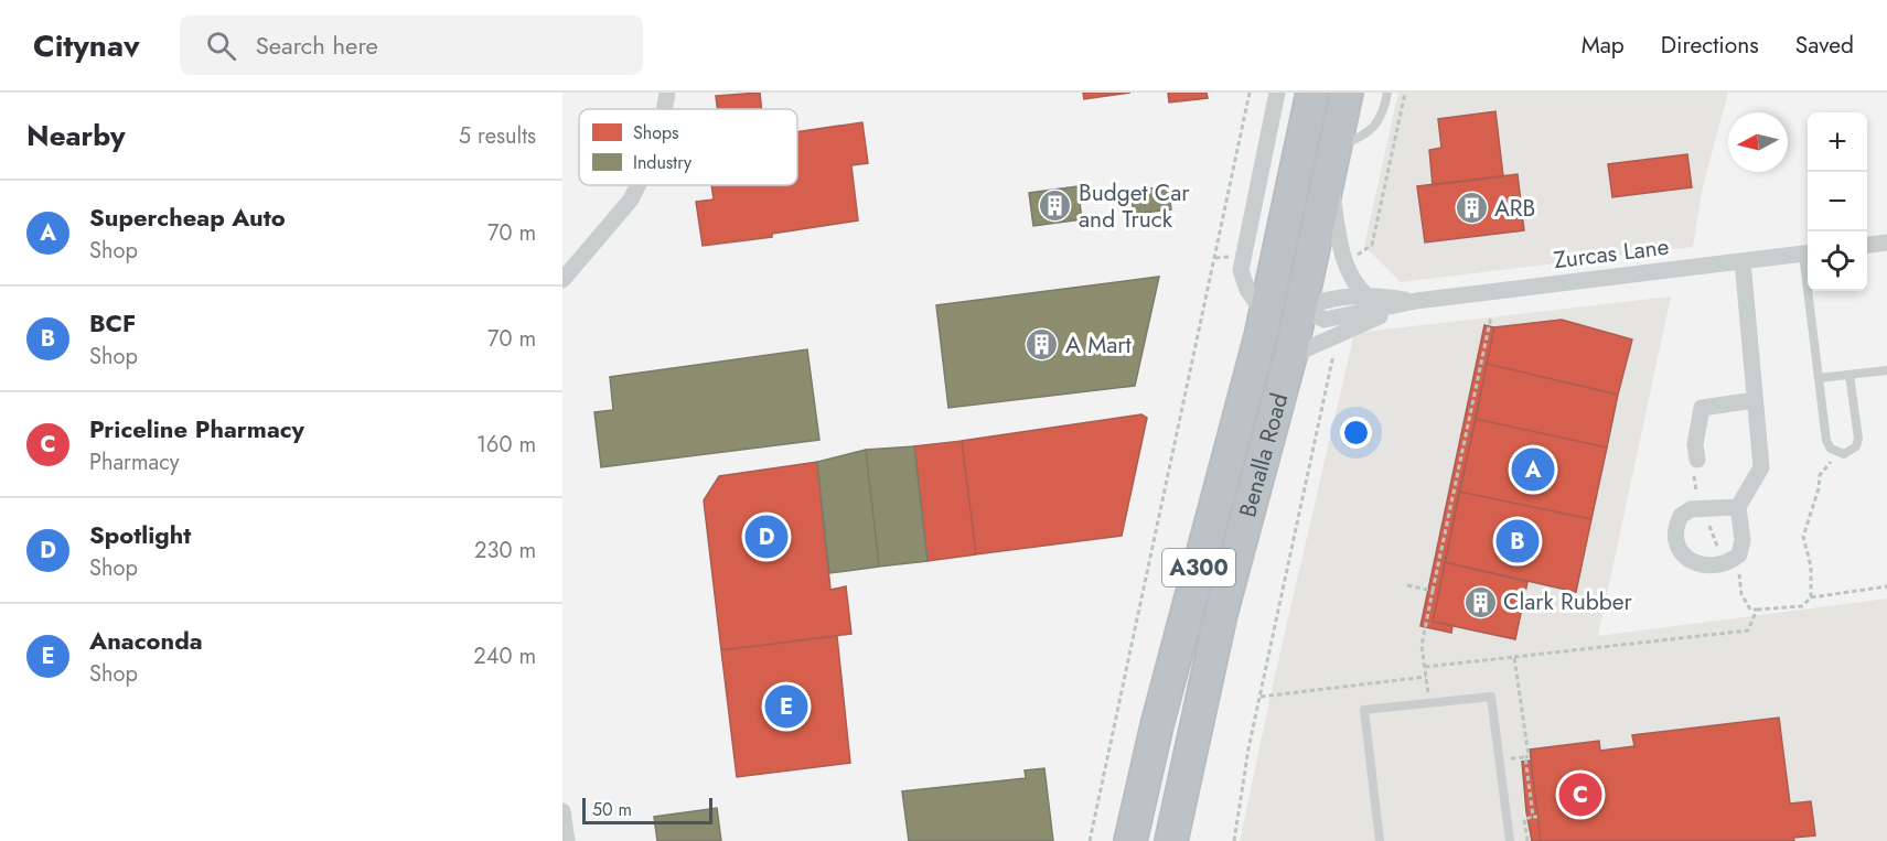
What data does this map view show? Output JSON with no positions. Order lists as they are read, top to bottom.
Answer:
{
  "streets": {
    "highway": ["Benalla Road", "A300"],
    "street": ["Zurcas Lane"]
  },
  "crossings": [
    ["Zurcas Lane", "Benalla Road"]
  ],
  "places": {
    "building": [
      "Budget Car and Truck",
      "ARB",
      "A Mart",
      "Clark Rubber"
    ]
  },
  "legend": ["Shops", "Industry"],
  "scale_bar": "50 m",
  "north": "left",
  "page": {
    "header": "Citynav",
    "search": "Search here",
    "nav": ["Map", "Directions", "Saved"],
    "heading": ["Nearby", "5 results"],
    "map_buttons": ["+", "−"],
    "list": [
      {
        "mark": "A",
        "name": "Supercheap Auto",
        "note": "Shop",
        "value": "70 m"
      },
      {
        "mark": "B",
        "name": "BCF",
        "note": "Shop",
        "value": "70 m"
      },
      {
        "mark": "C",
        "name": "Priceline Pharmacy",
        "note": "Pharmacy",
        "value": "160 m"
      },
      {
        "mark": "D",
        "name": "Spotlight",
        "note": "Shop",
        "value": "230 m"
      },
      {
        "mark": "E",
        "name": "Anaconda",
        "note": "Shop",
        "value": "240 m"
      }
    ],
    "pins": [
      "A",
      "D",
      "B",
      "E",
      "C"
    ],
    "scale": "50 m"
  }
}
